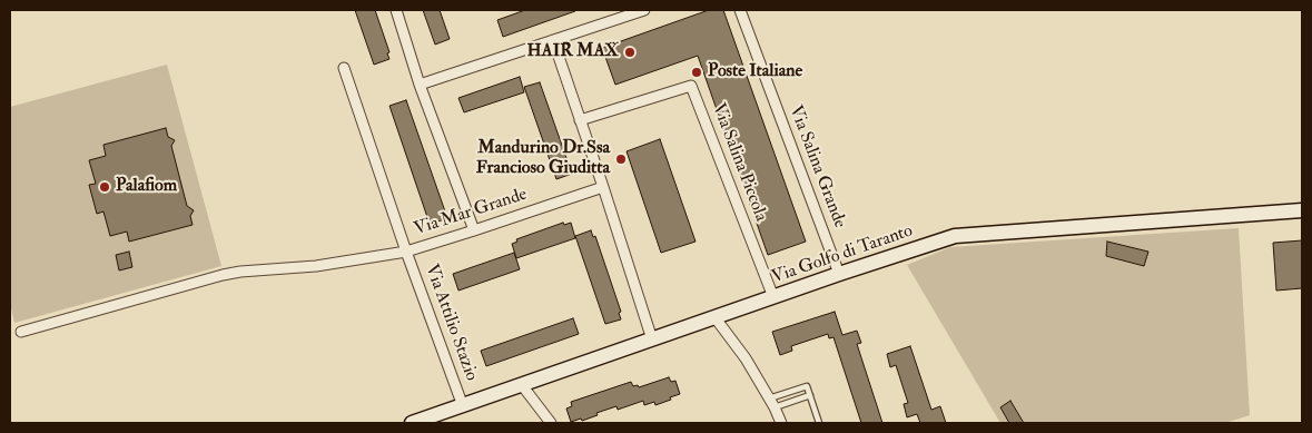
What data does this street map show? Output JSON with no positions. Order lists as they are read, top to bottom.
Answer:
{
  "streets": {
    "street": [
      "Via Salina Piccola",
      "Via Salina Grande",
      "Via Mar Grande",
      "Via Golfo di Taranto",
      "Via Attilio Stazio"
    ]
  },
  "crossings": [
    ["Via Salina Piccola", "Via Golfo di Taranto"],
    ["Via Salina Grande", "Via Golfo di Taranto"],
    ["Via Mar Grande", "Via Attilio Stazio"],
    ["Via Golfo di Taranto", "Via Attilio Stazio"]
  ],
  "places": [
    "HAIR MAX",
    "Poste Italiane",
    "Mandurino Dr.Ssa Francioso Giuditta",
    "Palafiom"
  ]
}
